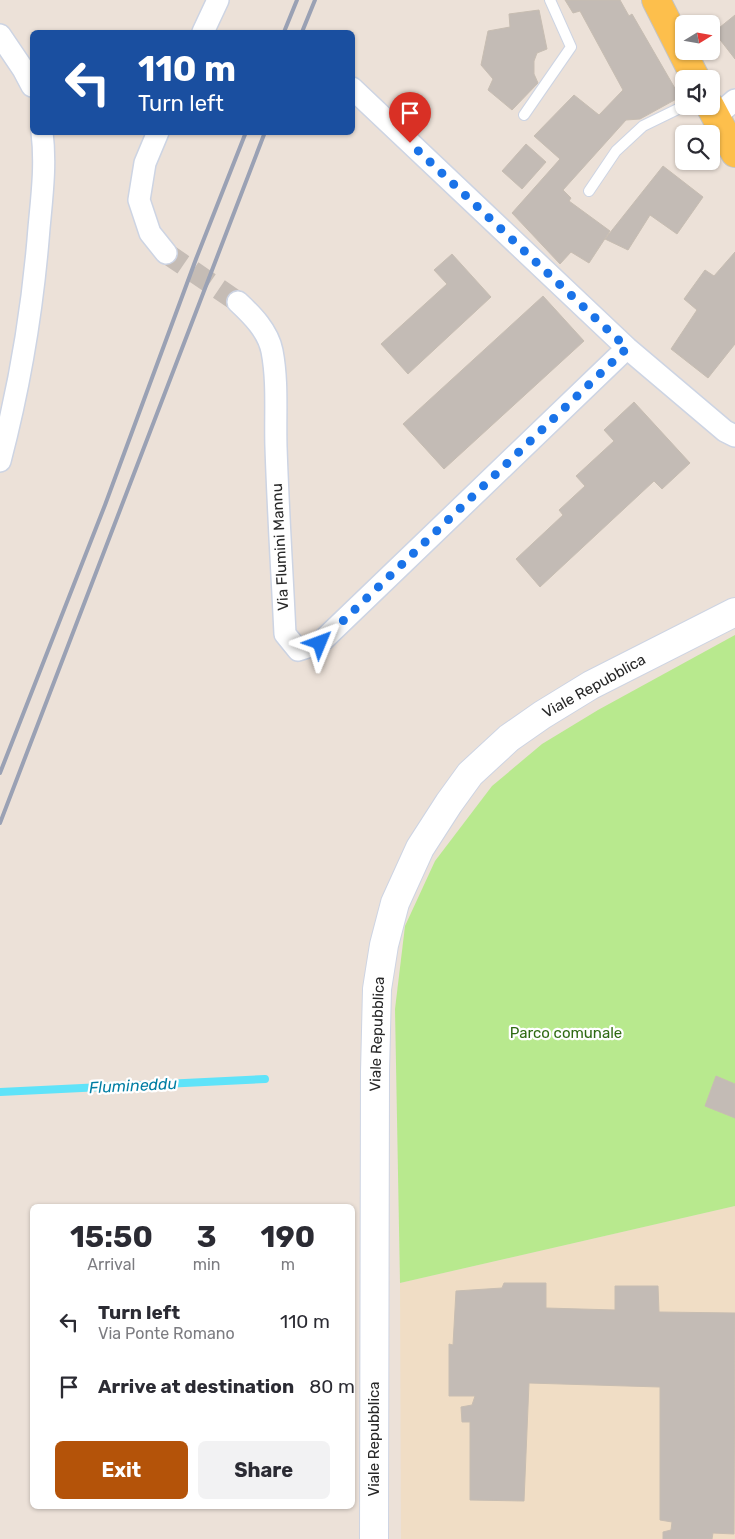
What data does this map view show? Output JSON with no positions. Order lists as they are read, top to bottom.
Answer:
{
  "streets": {
    "main road": ["Viale Repubblica"],
    "street": ["Via Flumini Mannu"]
  },
  "water": ["Flumineddu"],
  "parks": ["Parco comunale"],
  "north": "right",
  "page": {
    "turn": ["110 m", "Turn left"],
    "eta": [
      "15:50",
      "Arrival",
      "3",
      "min",
      "190",
      "m"
    ],
    "list": [
      {
        "name": "Turn left",
        "note": "Via Ponte Romano",
        "value": "110 m"
      },
      {
        "name": "Arrive at destination",
        "value": "80 m"
      }
    ],
    "buttons": ["Exit", "Share"]
  }
}
